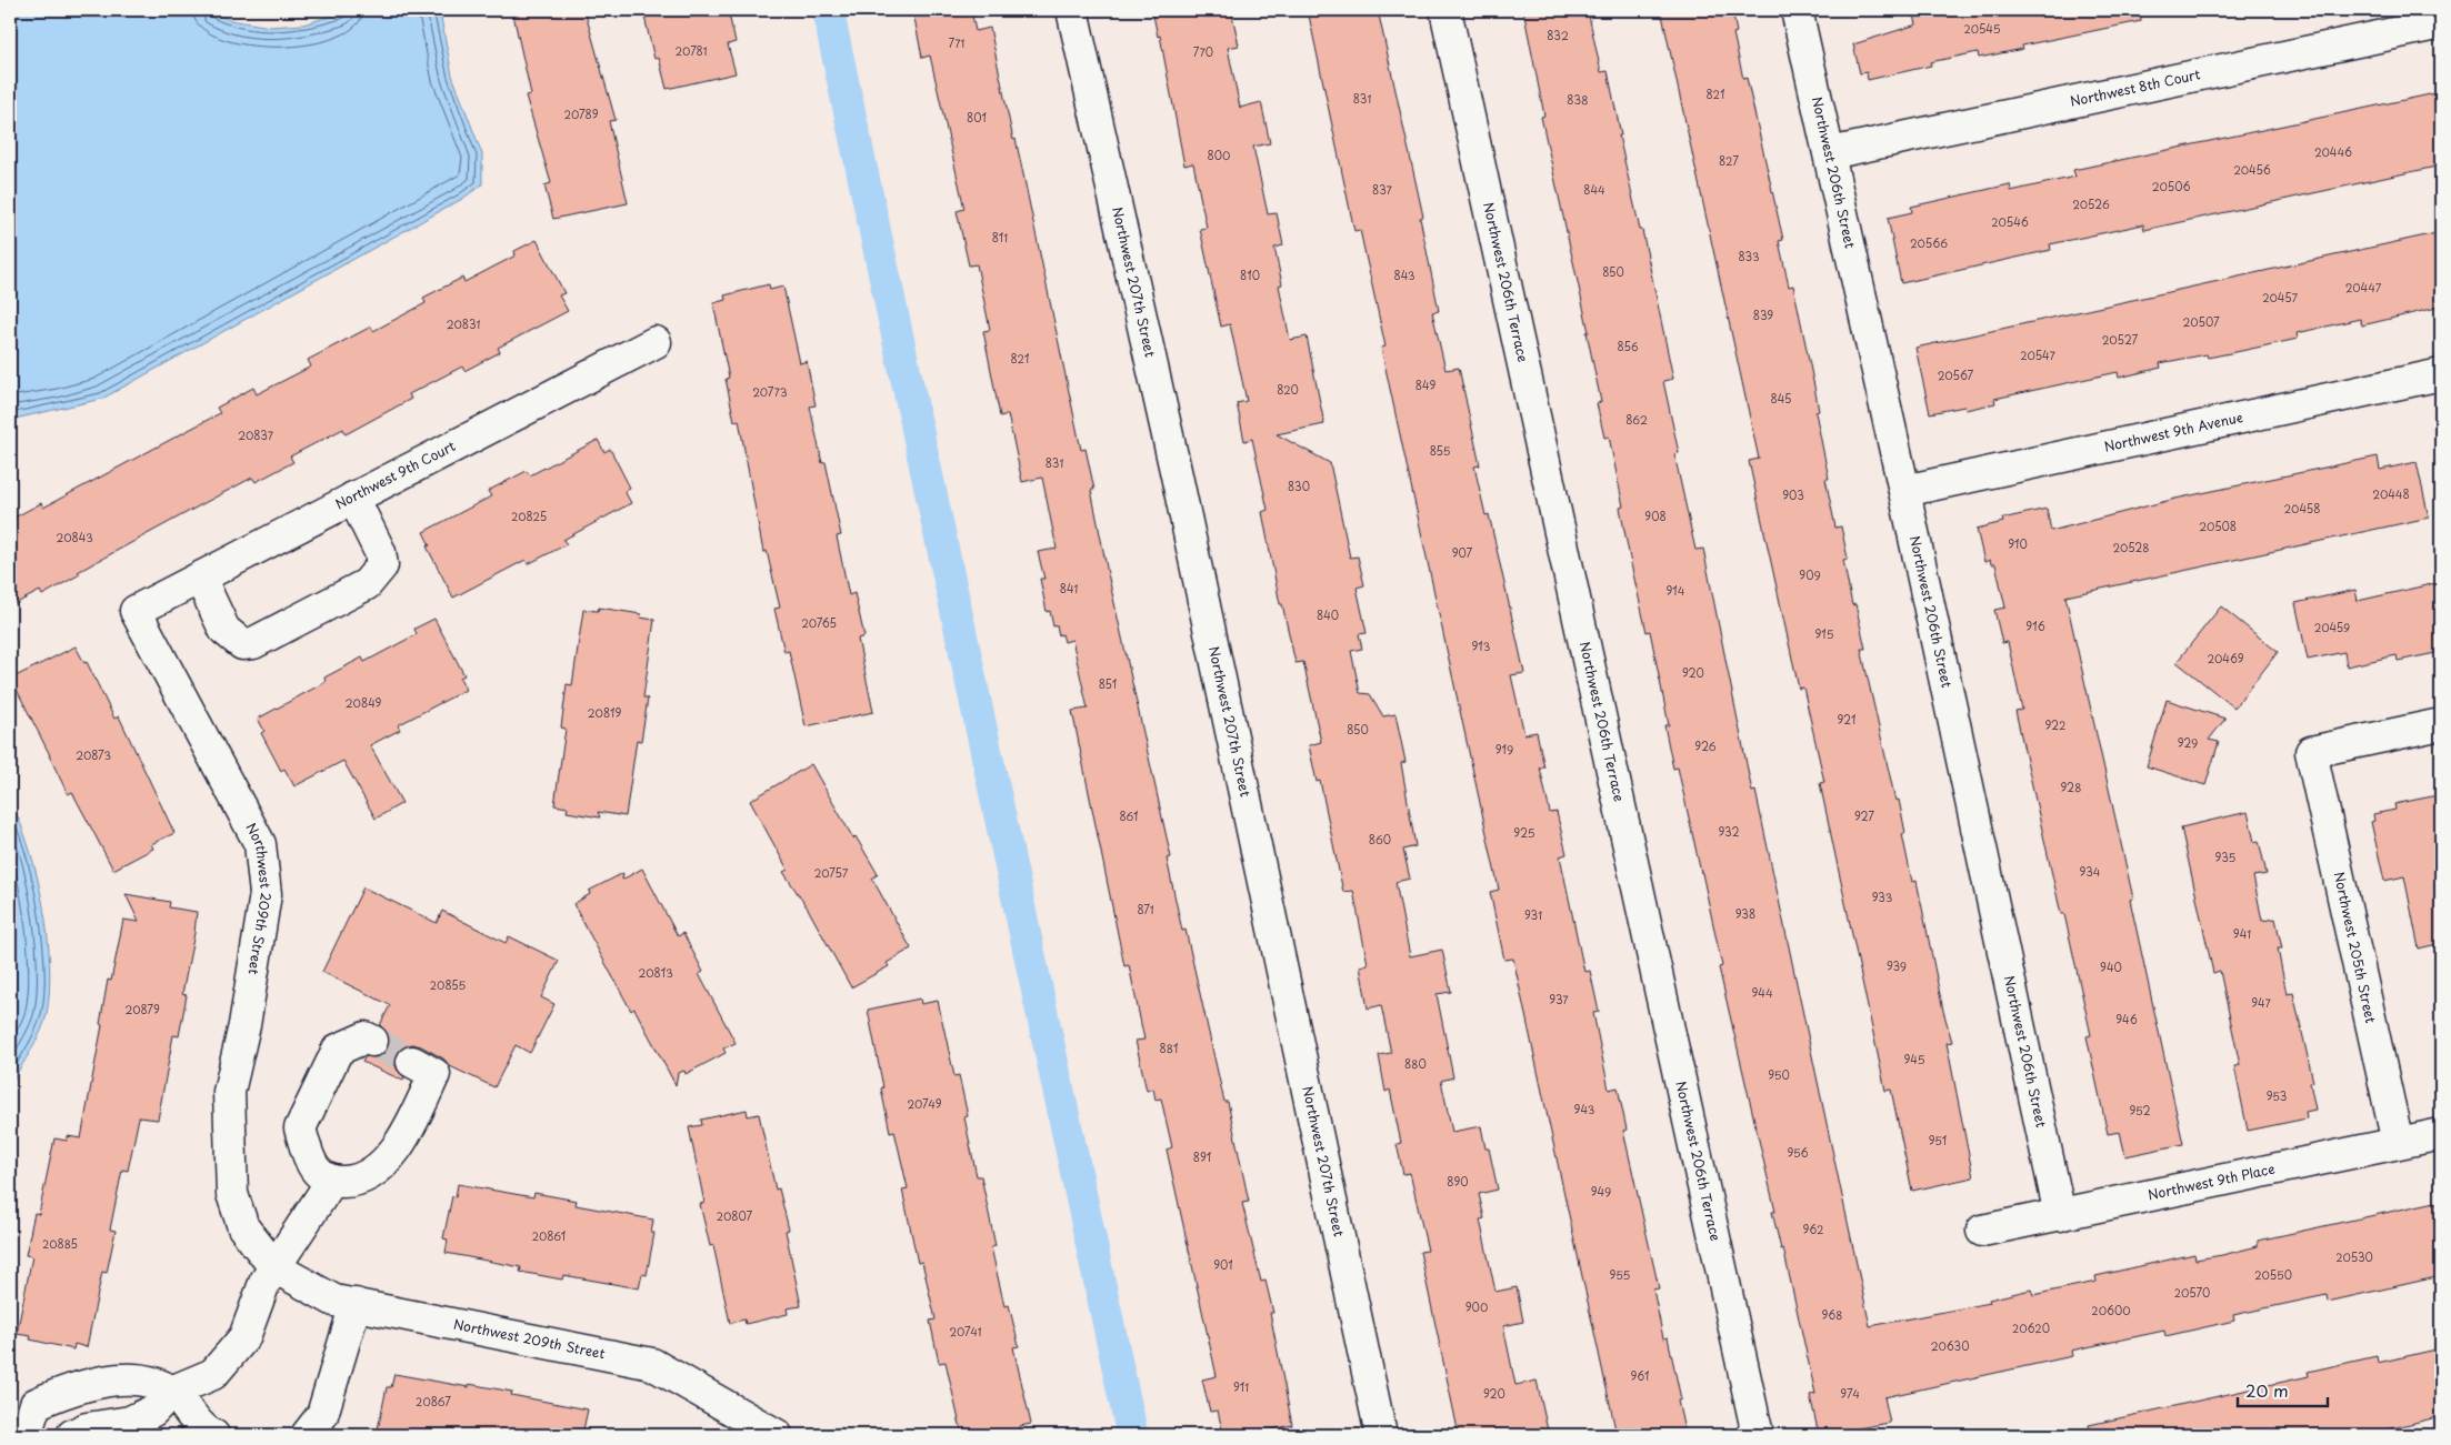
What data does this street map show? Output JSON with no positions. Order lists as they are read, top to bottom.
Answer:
{
  "streets": {
    "street": [
      "Northwest 8th Court",
      "Northwest 206th Street",
      "Northwest 207th Street",
      "Northwest 206th Terrace",
      "Northwest 9th Avenue",
      "Northwest 9th Court",
      "Northwest 209th Street",
      "Northwest 205th Street",
      "Northwest 9th Place"
    ]
  },
  "crossings": [
    ["Northwest 8th Court", "Northwest 206th Street"],
    ["Northwest 206th Street", "Northwest 9th Avenue"],
    ["Northwest 206th Street", "Northwest 9th Place"],
    ["Northwest 9th Court", "Northwest 209th Street"],
    ["Northwest 205th Street", "Northwest 9th Place"]
  ],
  "house_numbers": [
    "20545",
    "832",
    "771",
    "20781",
    "770",
    "821",
    "831",
    "838",
    "20789",
    "801",
    "20446",
    "800",
    "827",
    "20456",
    "20506",
    "837",
    "844",
    "20526",
    "20546",
    "811",
    "20566",
    "833",
    "850",
    "810",
    "843",
    "20447",
    "20457",
    "839",
    "20507",
    "20831",
    "20527",
    "856",
    "20547",
    "821",
    "20567",
    "849",
    "820",
    "20773",
    "845",
    "862",
    "20837",
    "855",
    "831",
    "830",
    "20448",
    "903",
    "20458",
    "20825",
    "908",
    "20508",
    "20843",
    "910",
    "20528",
    "907",
    "909",
    "841",
    "914",
    "840",
    "20765",
    "916",
    "20459",
    "915",
    "913",
    "20469",
    "920",
    "851",
    "20849",
    "20819",
    "921",
    "922",
    "850",
    "929",
    "926",
    "919",
    "20873",
    "928",
    "861",
    "927",
    "932",
    "925",
    "860",
    "935",
    "934",
    "20757",
    "933",
    "871",
    "938",
    "931",
    "941",
    "939",
    "940",
    "20813",
    "20855",
    "944",
    "937",
    "947",
    "20879",
    "946",
    "881",
    "945",
    "880",
    "950",
    "953",
    "20749",
    "943",
    "952",
    "951",
    "956",
    "891",
    "890",
    "949",
    "20807",
    "962",
    "20861",
    "20885",
    "20530",
    "901",
    "955",
    "20550",
    "20570",
    "900",
    "20600",
    "968",
    "20620",
    "20741",
    "20630",
    "961",
    "911",
    "920",
    "974",
    "20867"
  ],
  "scale_bar": "20 m"
}
